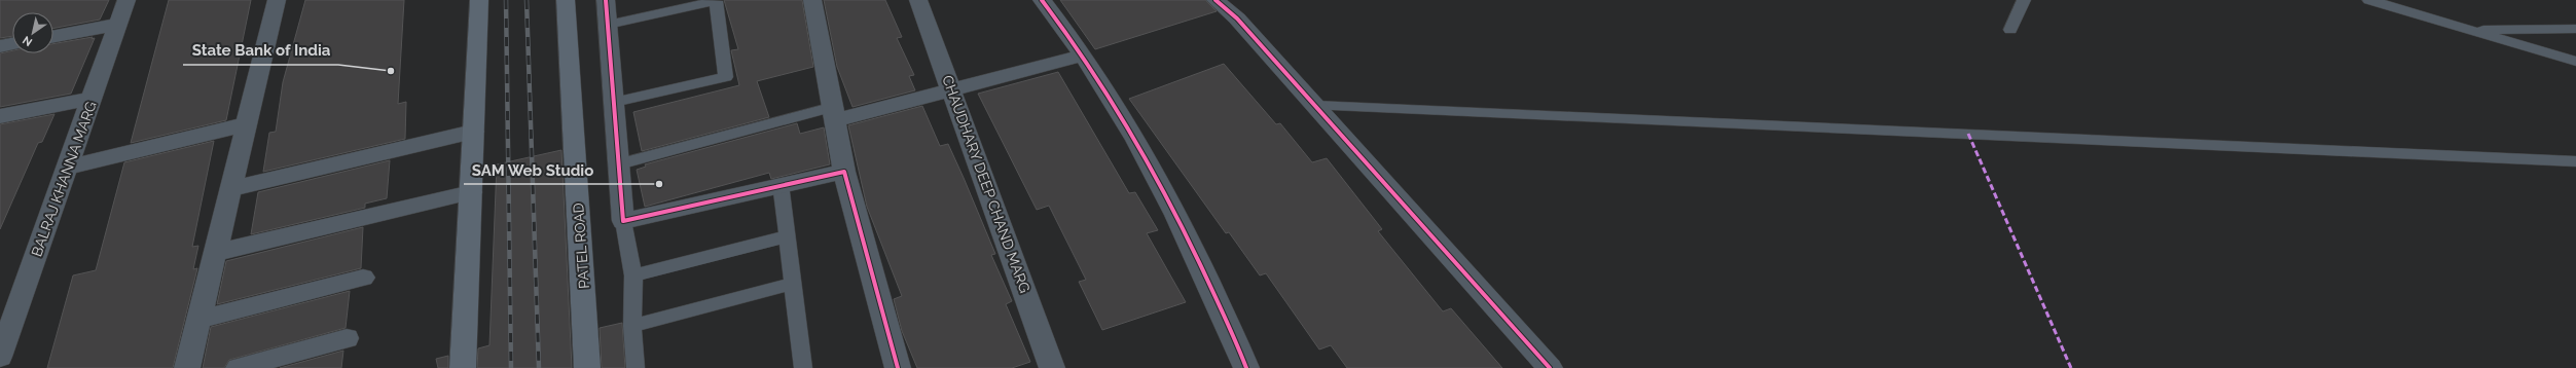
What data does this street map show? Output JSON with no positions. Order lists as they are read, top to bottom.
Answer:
{
  "streets": {
    "main road": ["PATEL ROAD"],
    "street": ["BALRAJ KHANNA MARG", "CHAUDHARY DEEP CHAND MARG"]
  },
  "places": ["State Bank of India", "SAM Web Studio"],
  "north": "bottom left"
}
